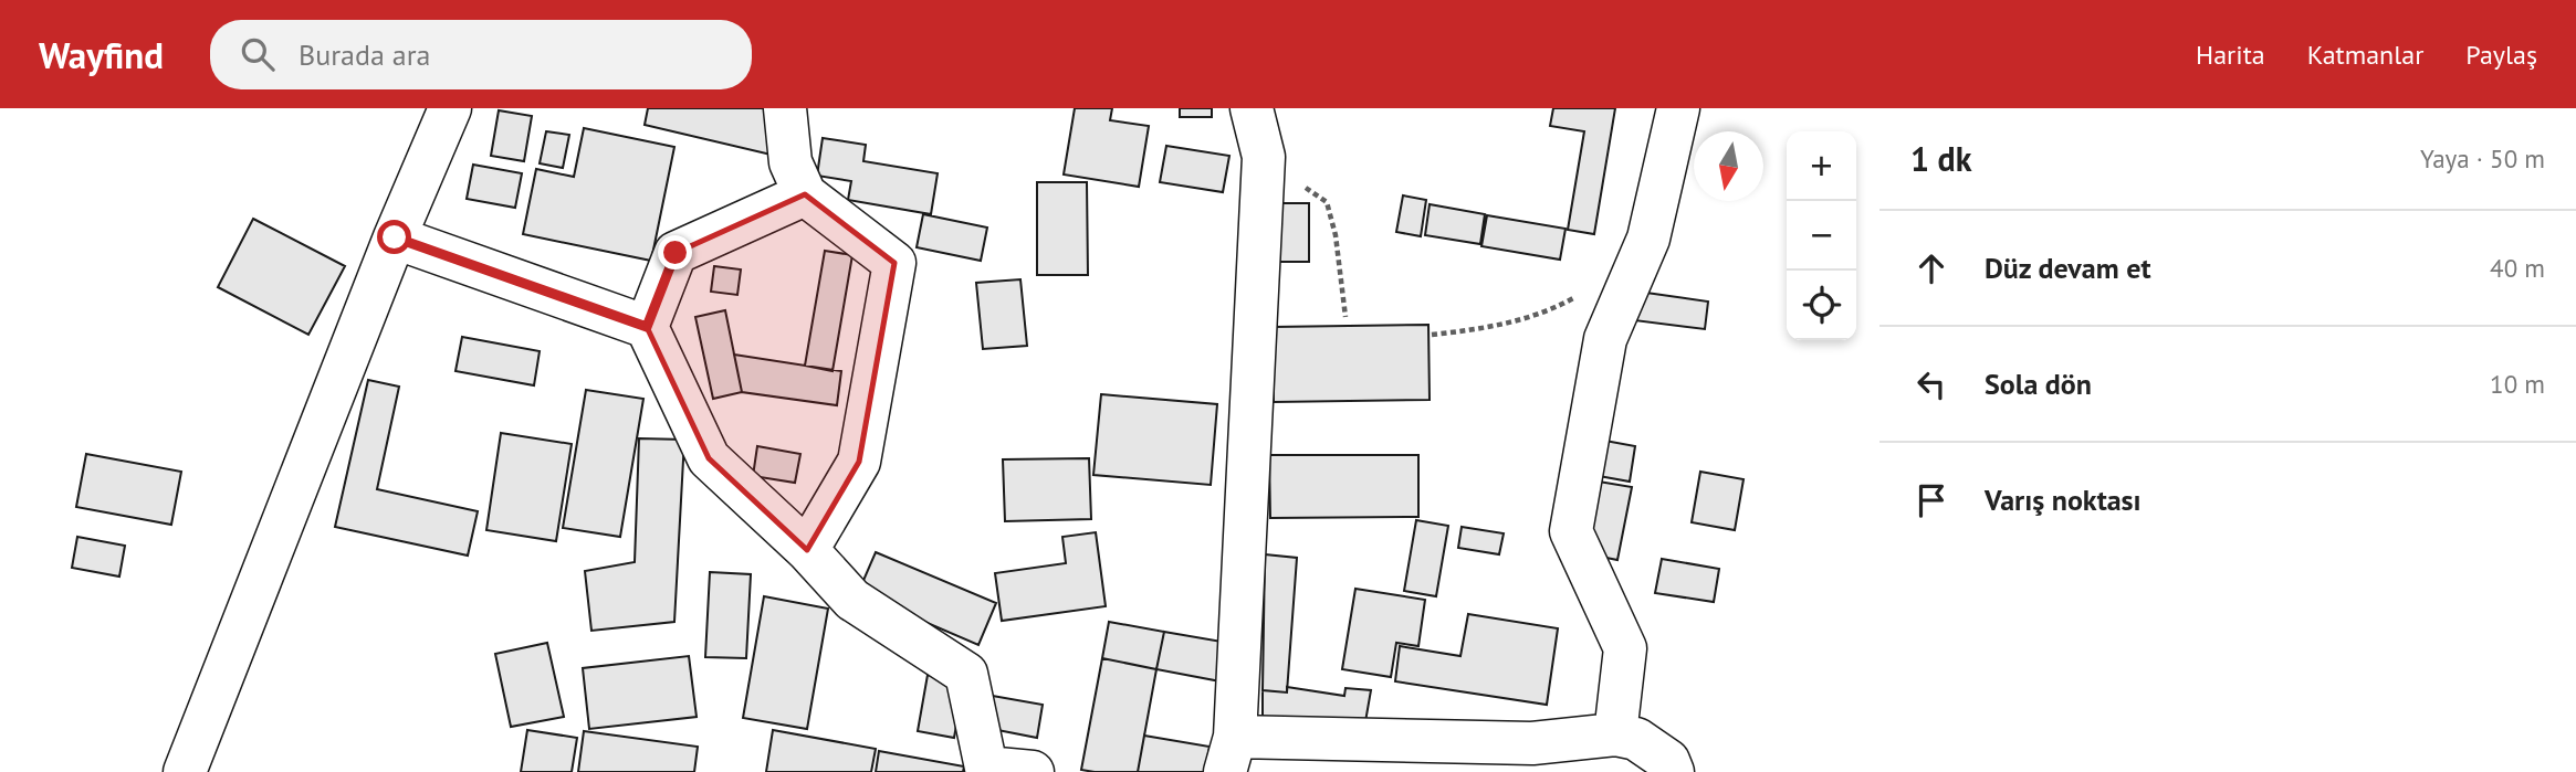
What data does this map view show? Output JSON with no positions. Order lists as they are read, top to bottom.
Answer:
{
  "north": "bottom",
  "page": {
    "header": "Wayfind",
    "search": "Burada ara",
    "nav": ["Harita", "Katmanlar", "Paylaş"],
    "heading": ["1 dk", "Yaya · 50 m"],
    "map_buttons": ["+", "−"],
    "list": [
      ["Düz devam et", "40 m"],
      ["Sola dön", "10 m"],
      "Varış noktası"
    ]
  }
}
